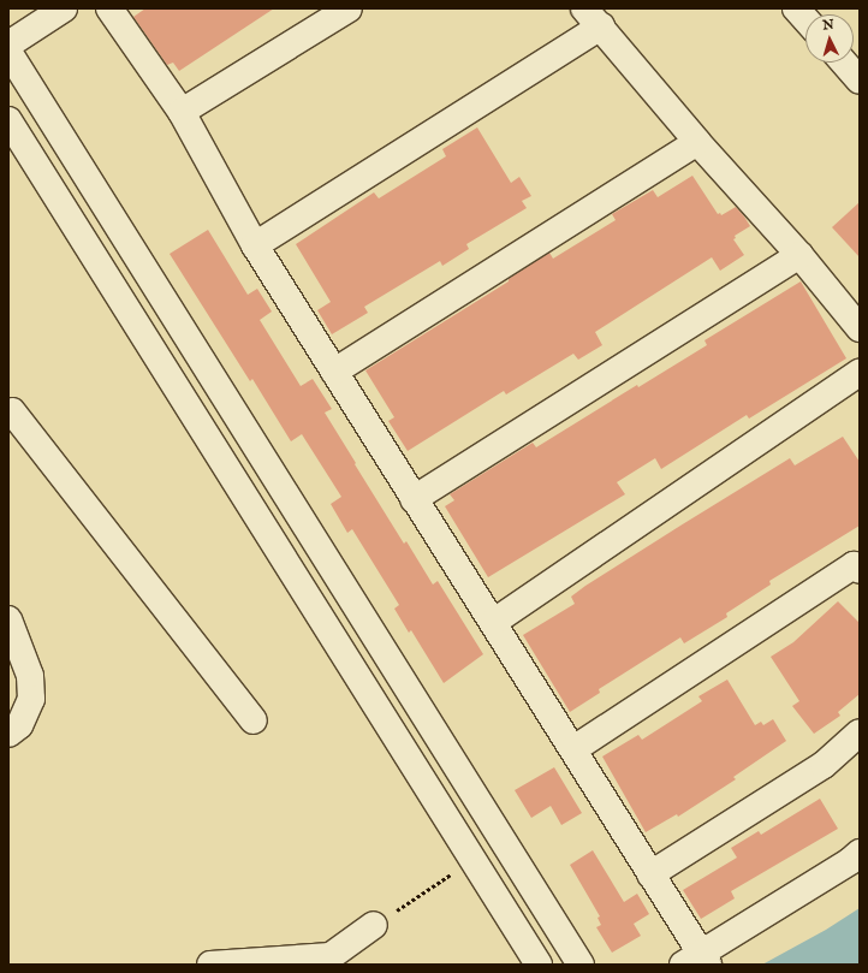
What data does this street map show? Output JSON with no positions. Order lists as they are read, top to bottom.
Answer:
{
  "north": "top"
}
